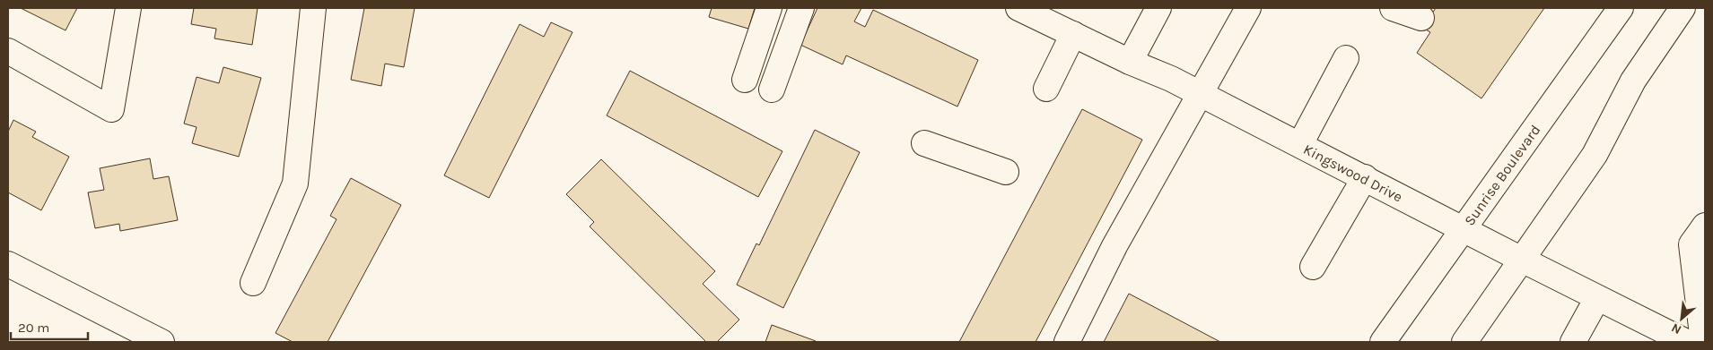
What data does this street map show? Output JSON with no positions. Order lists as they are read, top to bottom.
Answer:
{
  "streets": {
    "street": ["Kingswood Drive", "Sunrise Boulevard"]
  },
  "crossings": [
    ["Kingswood Drive", "Sunrise Boulevard"]
  ],
  "scale_bar": "20 m",
  "north": "bottom left"
}
